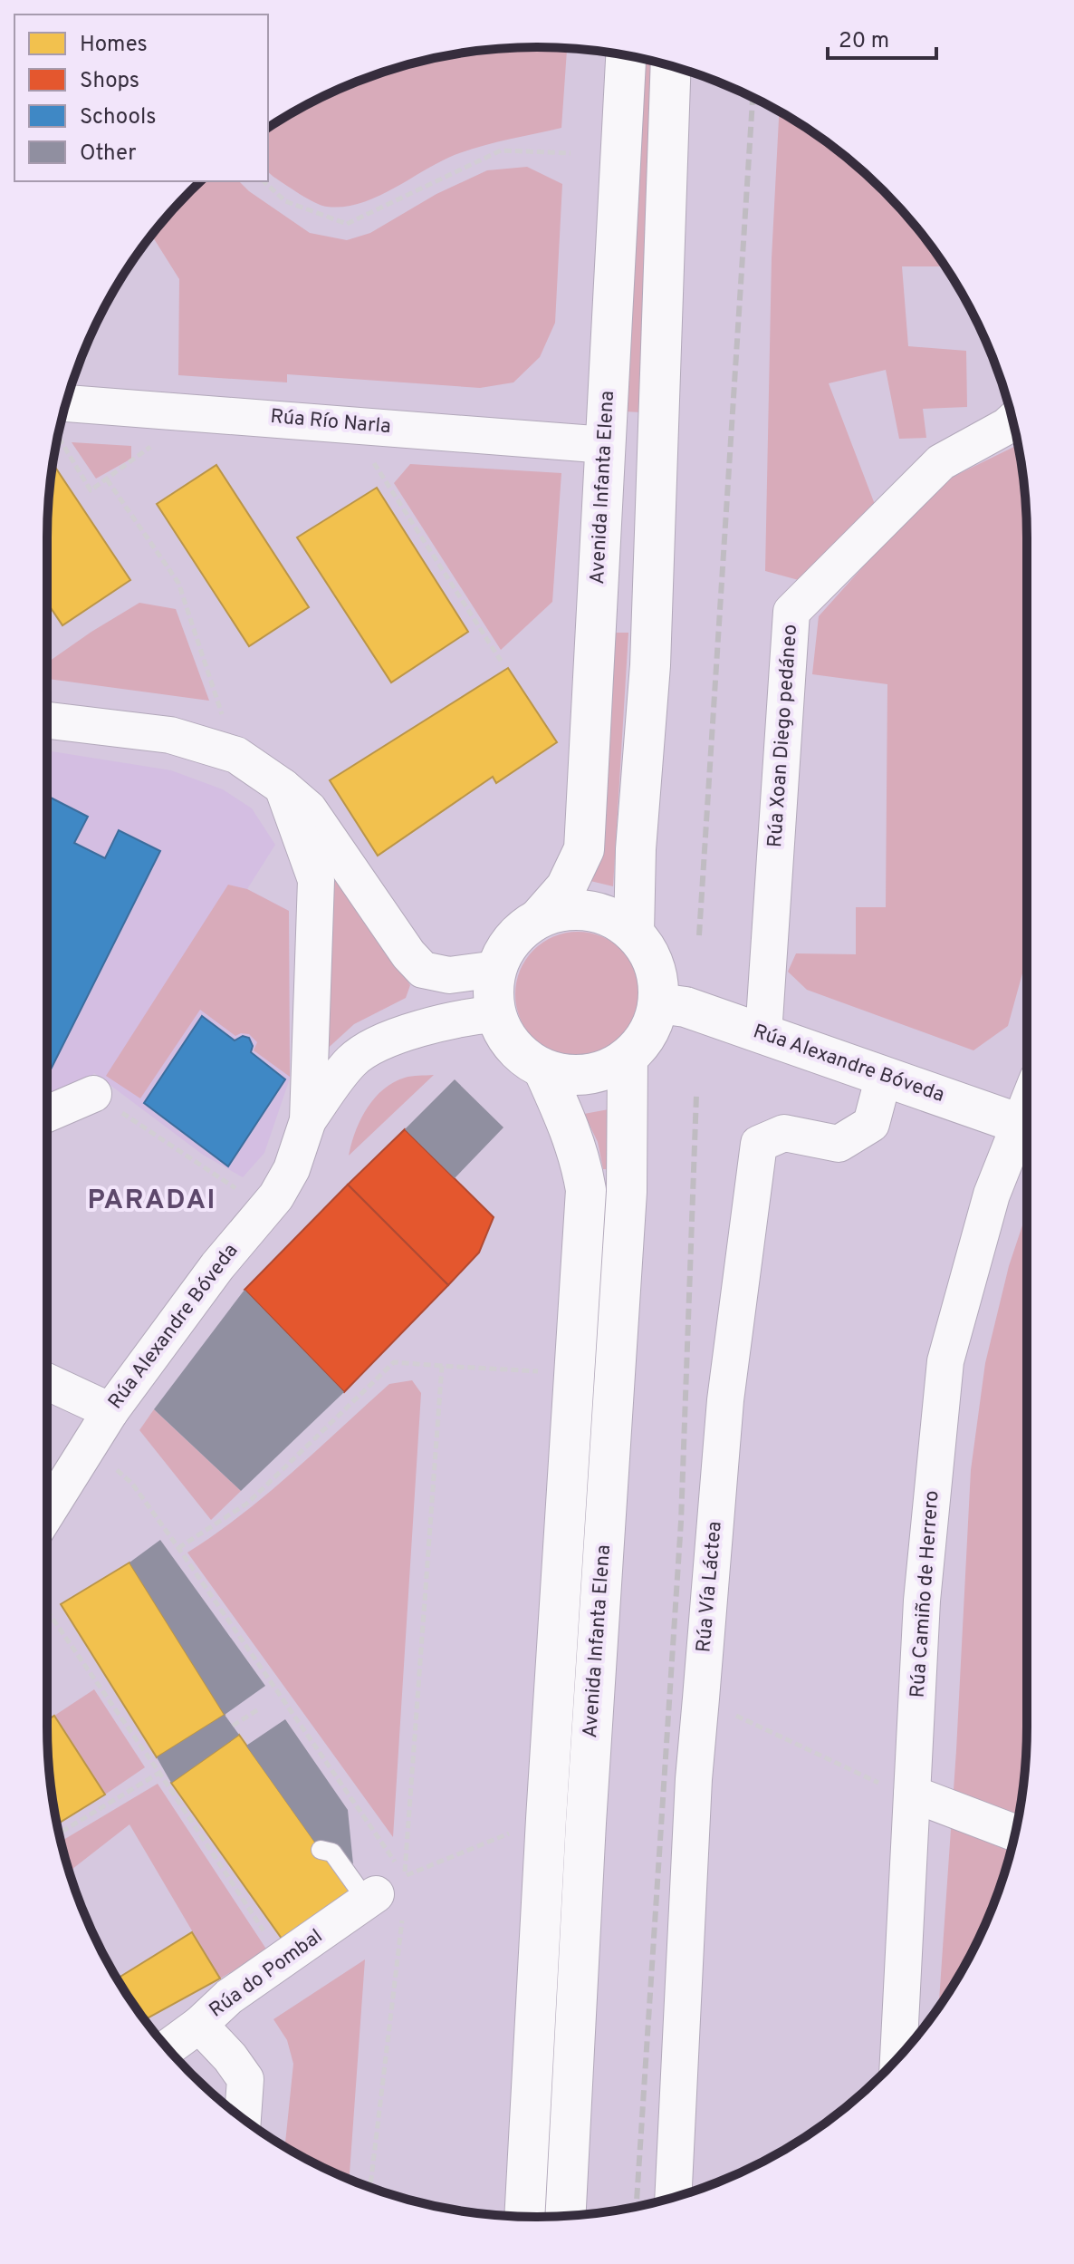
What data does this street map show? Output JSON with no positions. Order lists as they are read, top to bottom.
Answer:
{
  "streets": {
    "street": [
      "Rúa Río Narla",
      "Avenida Infanta Elena",
      "Rúa Xoan Diego pedáneo",
      "Rúa Alexandre Bóveda",
      "Rúa Vía Láctea",
      "Rúa Camiño de Herrero",
      "Rúa do Pombal"
    ]
  },
  "crossings": [
    ["Rúa Río Narla", "Avenida Infanta Elena"],
    ["Avenida Infanta Elena", "Rúa Alexandre Bóveda"],
    ["Rúa Xoan Diego pedáneo", "Rúa Alexandre Bóveda"],
    ["Rúa Alexandre Bóveda", "Rúa Vía Láctea"]
  ],
  "districts": ["PARADAI"],
  "legend": [
    "Homes",
    "Shops",
    "Schools",
    "Other"
  ],
  "scale_bar": "20 m"
}
